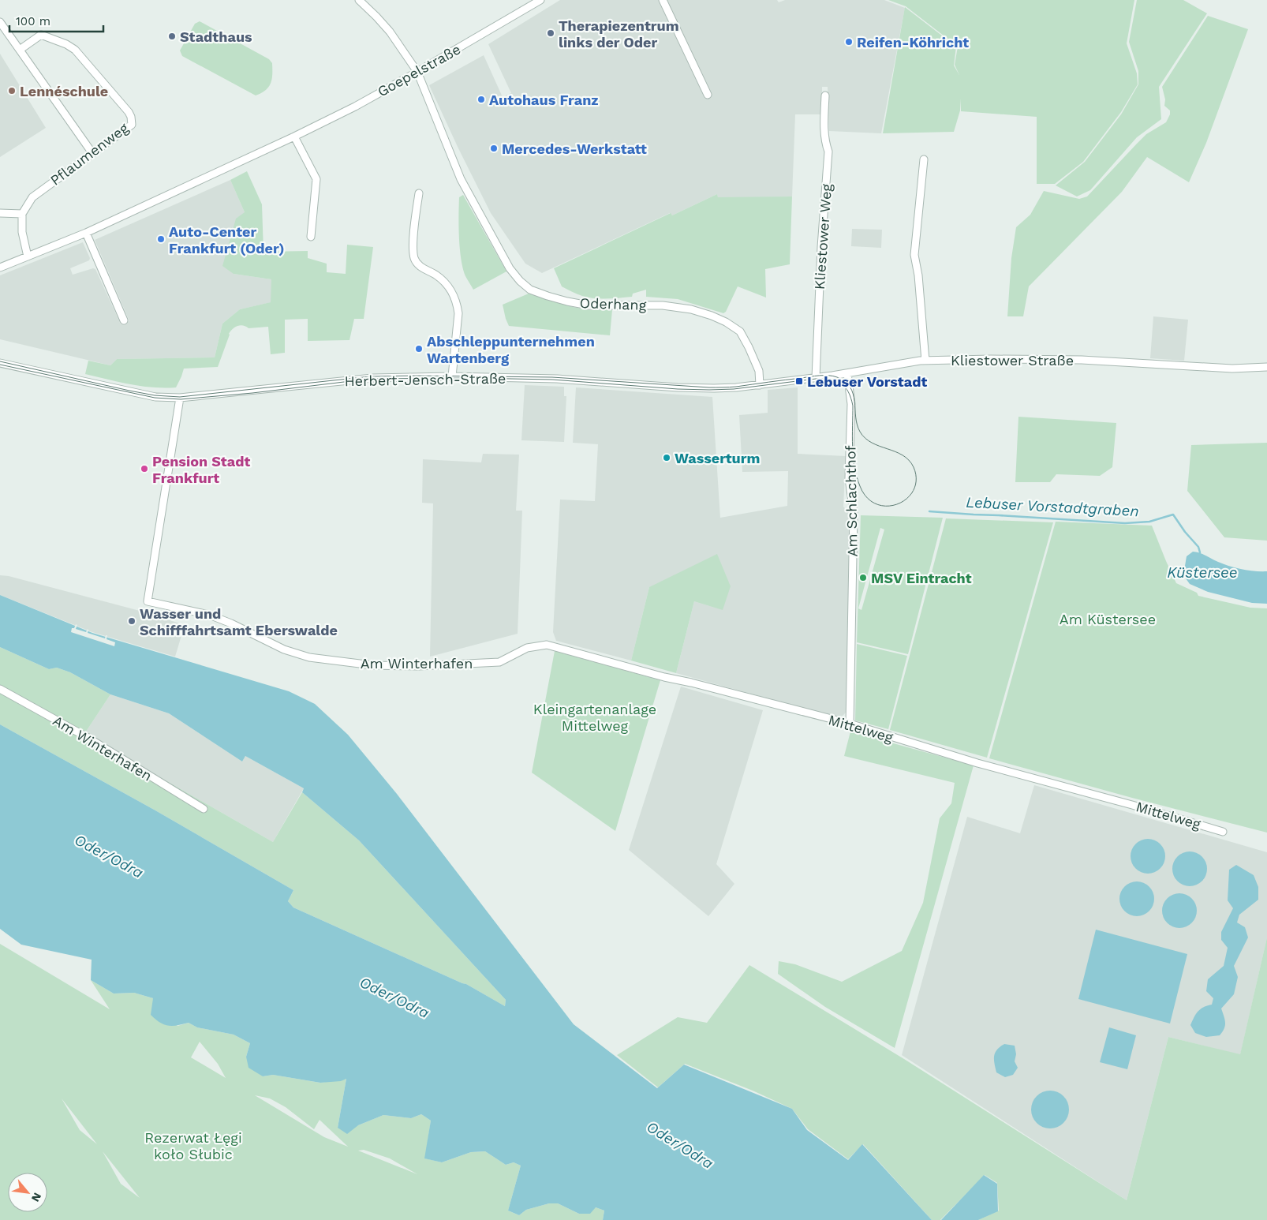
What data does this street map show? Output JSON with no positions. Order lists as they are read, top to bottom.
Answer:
{
  "streets": {
    "street": [
      "Goepelstraße",
      "Pflaumenweg",
      "Kliestower Weg",
      "Oderhang",
      "Kliestower Straße",
      "Herbert-Jensch-Straße",
      "Am Schlachthof",
      "Am Winterhafen",
      "Mittelweg"
    ]
  },
  "crossings": [
    ["Goepelstraße", "Oderhang"],
    ["Kliestower Weg", "Kliestower Straße"],
    ["Oderhang", "Kliestower Straße"],
    ["Oderhang", "Herbert-Jensch-Straße"],
    ["Kliestower Straße", "Herbert-Jensch-Straße"],
    ["Kliestower Straße", "Am Schlachthof"],
    ["Herbert-Jensch-Straße", "Am Winterhafen"],
    ["Am Schlachthof", "Mittelweg"],
    ["Am Winterhafen", "Mittelweg"]
  ],
  "water": ["Lebuser Vorstadtgraben", "Küstersee", "Oder/Odra"],
  "parks": ["Am Küstersee", "Kleingartenanlage Mittelweg", "Rezerwat Łęgi koło Słubic"],
  "places": {
    "other": [
      "Therapiezentrum links der Oder",
      "Stadthaus",
      "Reifen-Köhricht",
      "Lennéschule",
      "Autohaus Franz",
      "Mercedes-Werkstatt",
      "Auto-Center Frankfurt (Oder)",
      "Abschleppunternehmen Wartenberg",
      "Wasserturm",
      "Pension Stadt Frankfurt",
      "MSV Eintracht",
      "Wasser und Schifffahrtsamt Eberswalde"
    ],
    "transit": ["Lebuser Vorstadt"]
  },
  "scale_bar": "100 m",
  "north": "bottom right"
}
